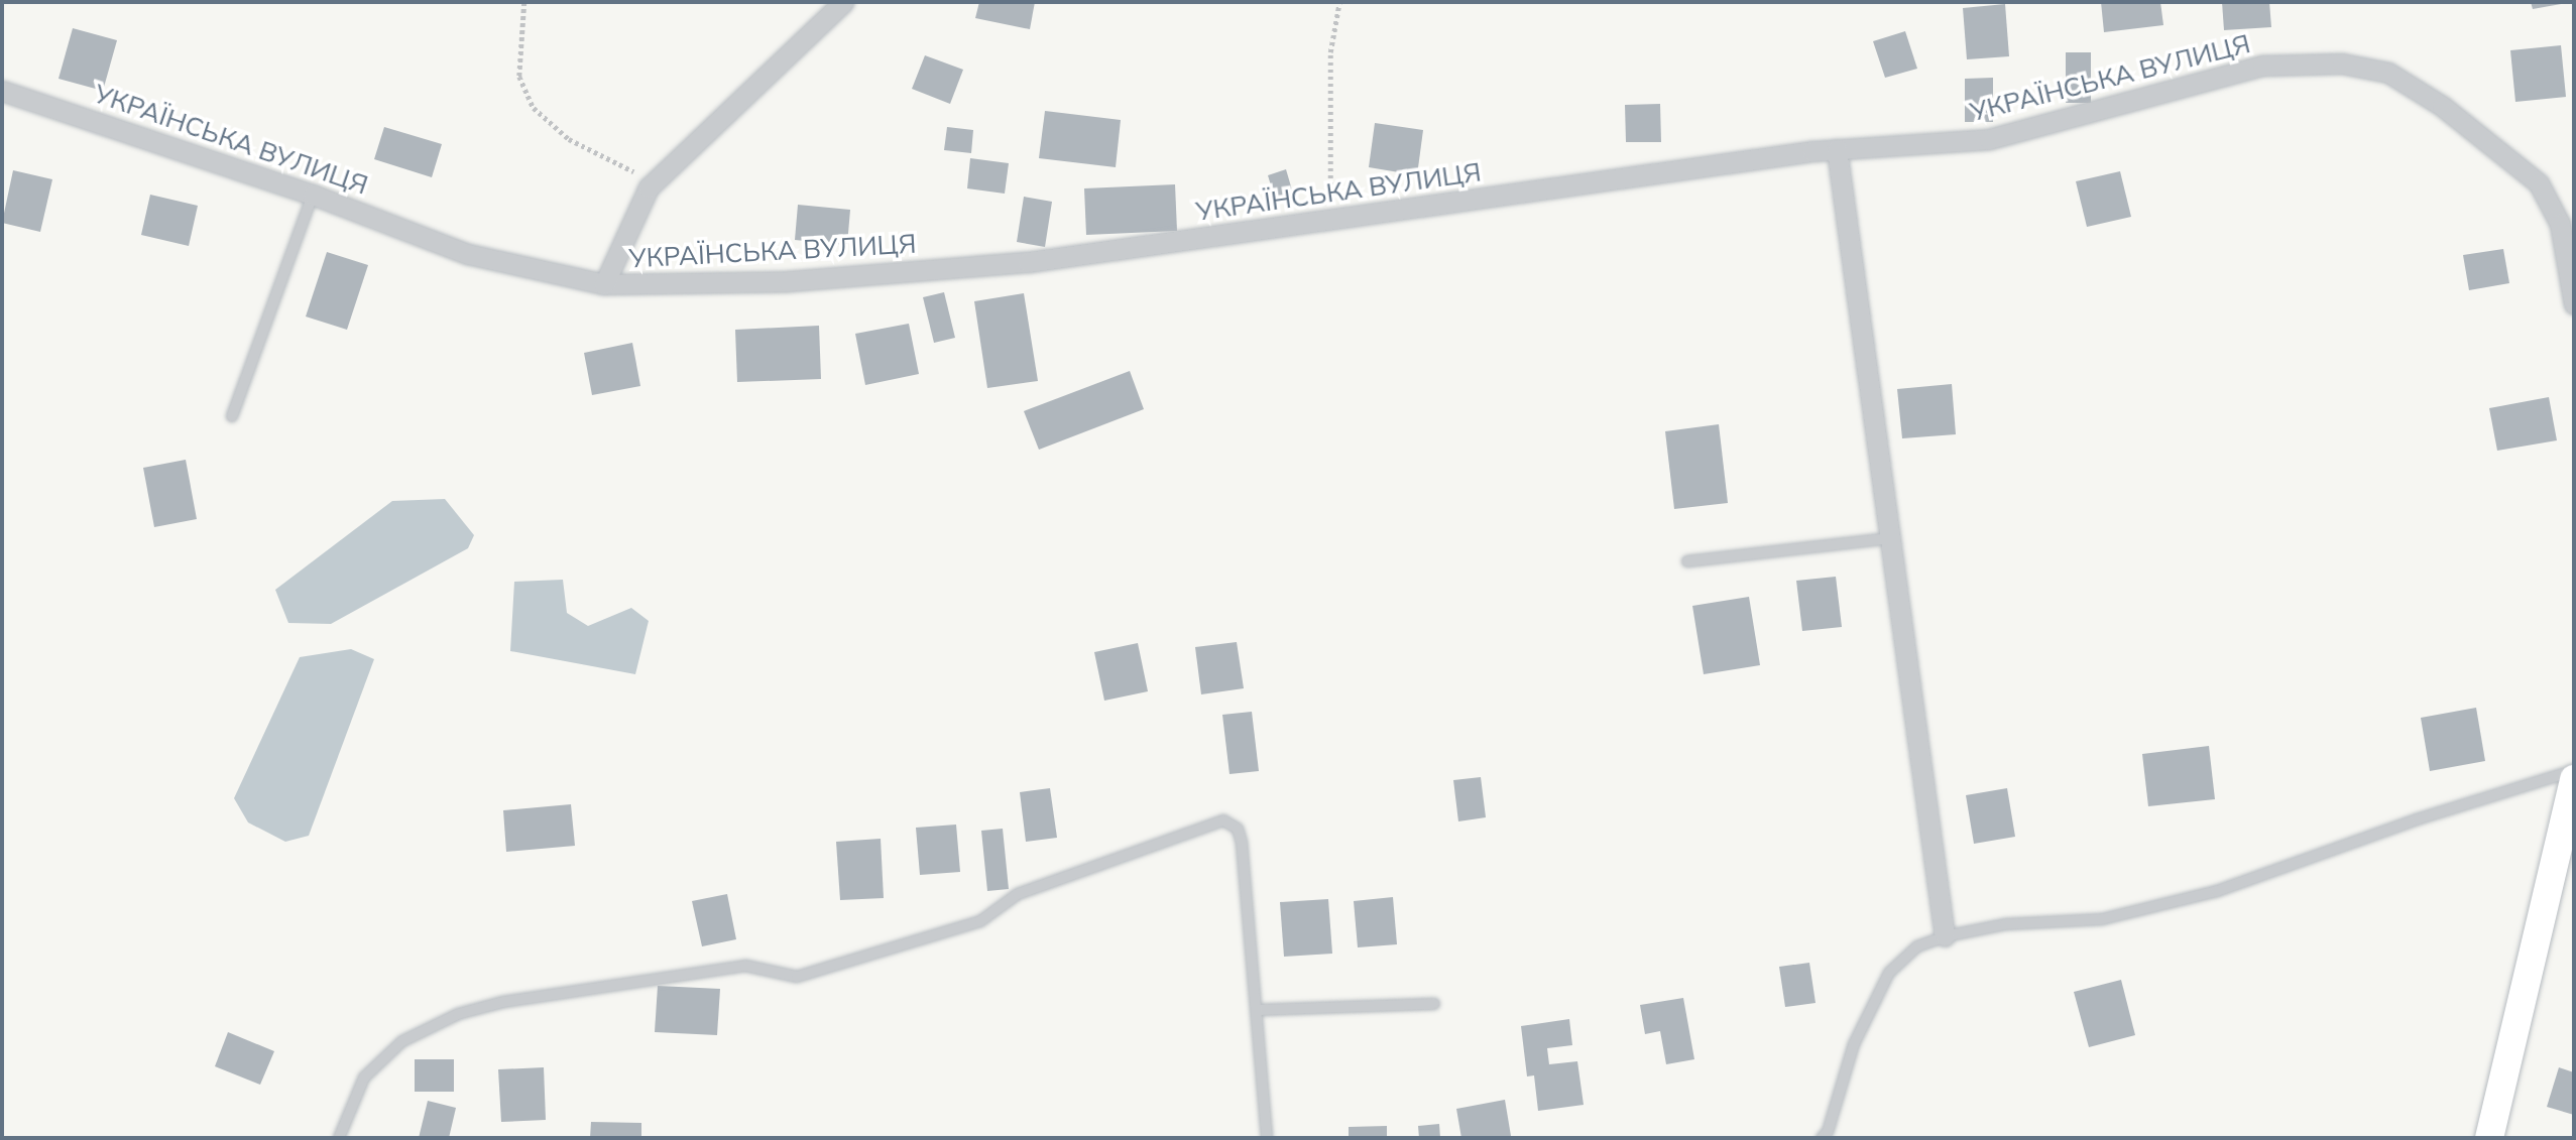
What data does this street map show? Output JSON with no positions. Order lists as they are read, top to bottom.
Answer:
{
  "streets": {
    "street": ["УКРАЇНСЬКА ВУЛИЦЯ"]
  }
}
